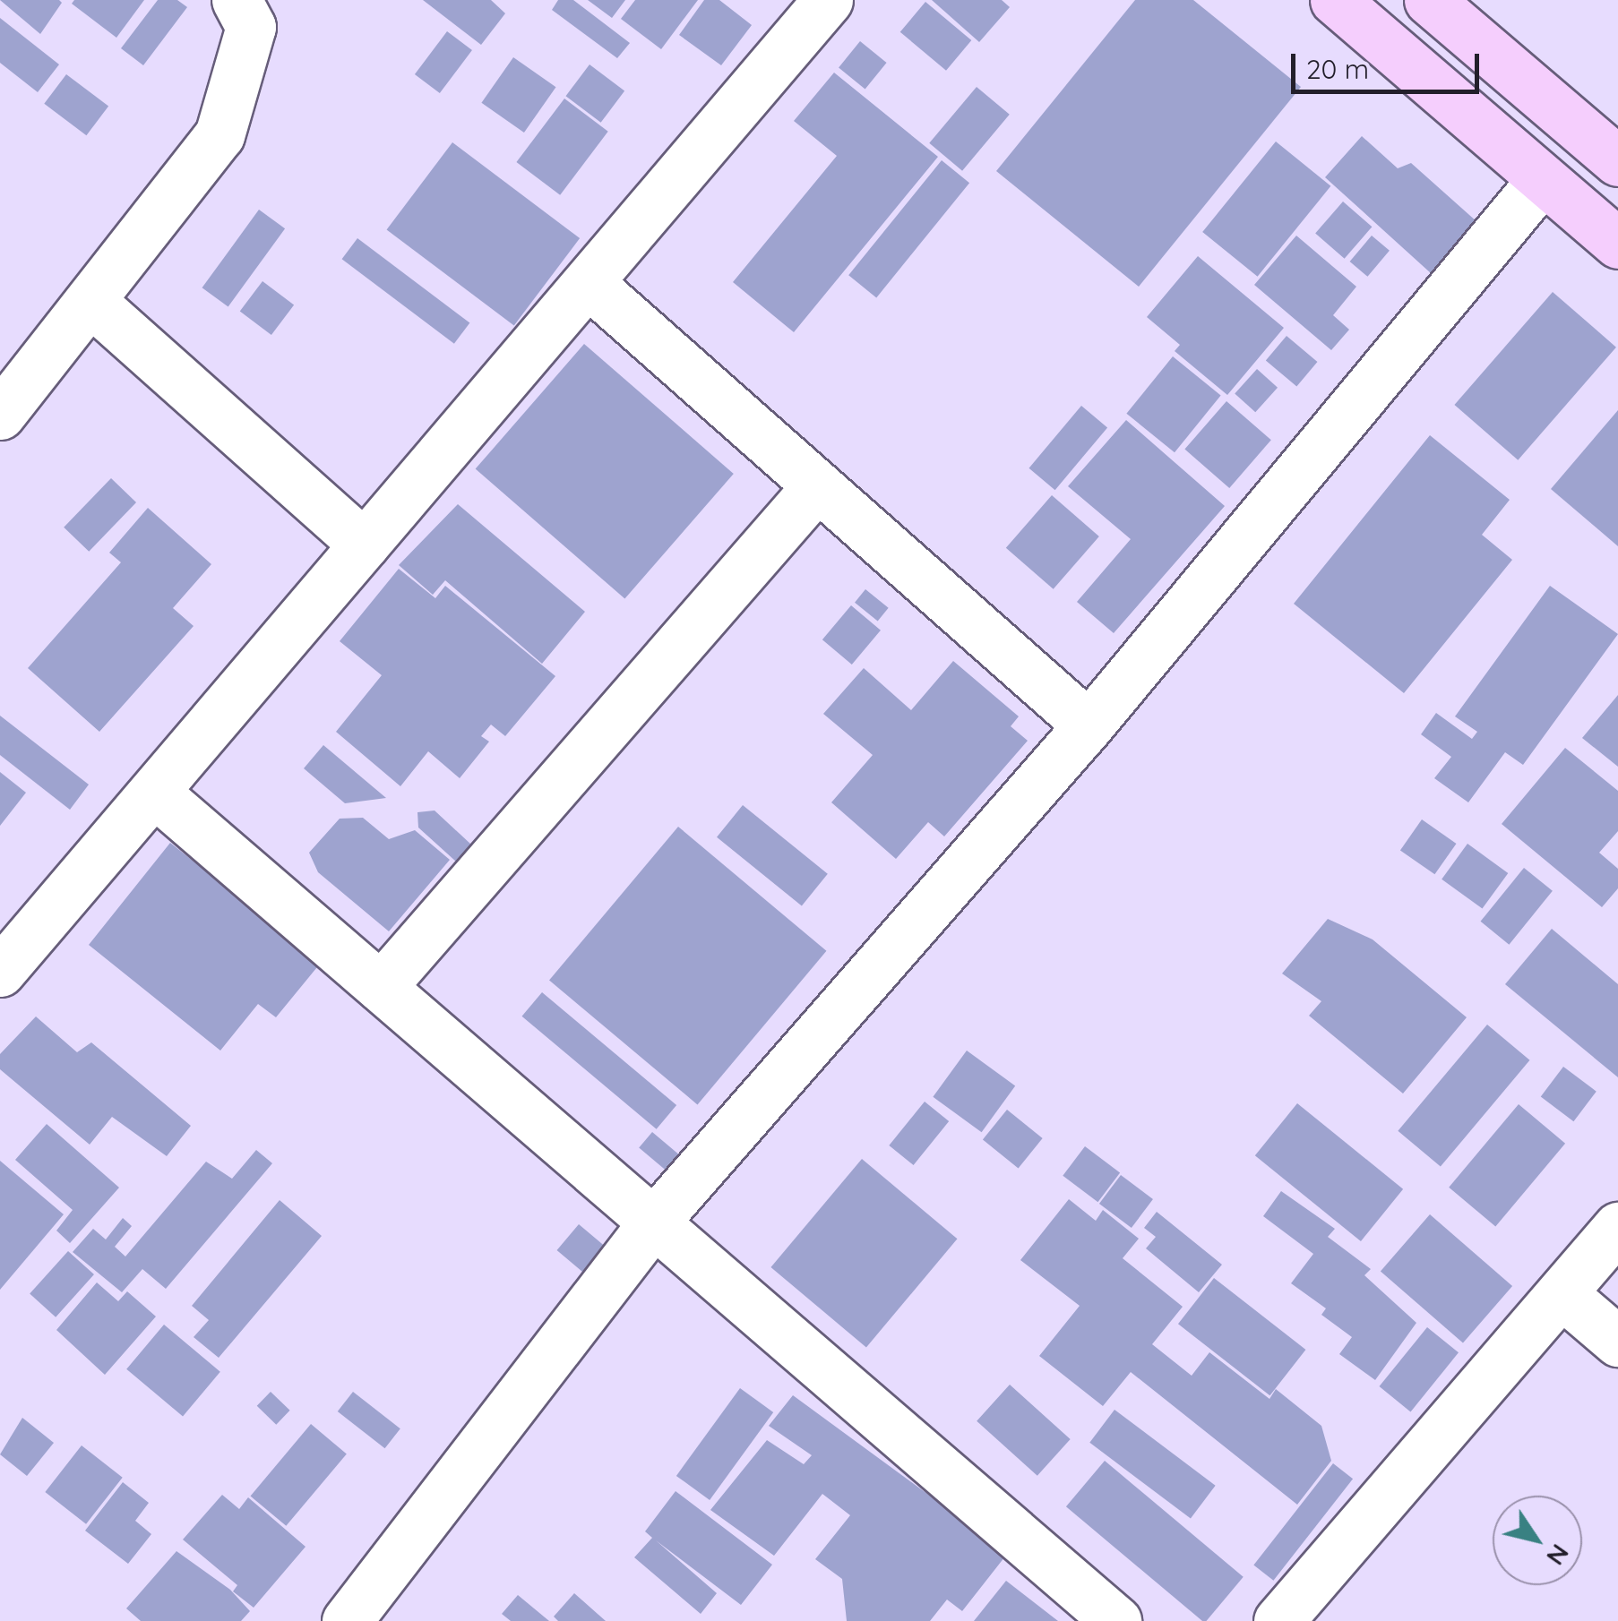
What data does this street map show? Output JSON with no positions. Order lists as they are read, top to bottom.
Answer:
{
  "scale_bar": "20 m",
  "north": "bottom right"
}
